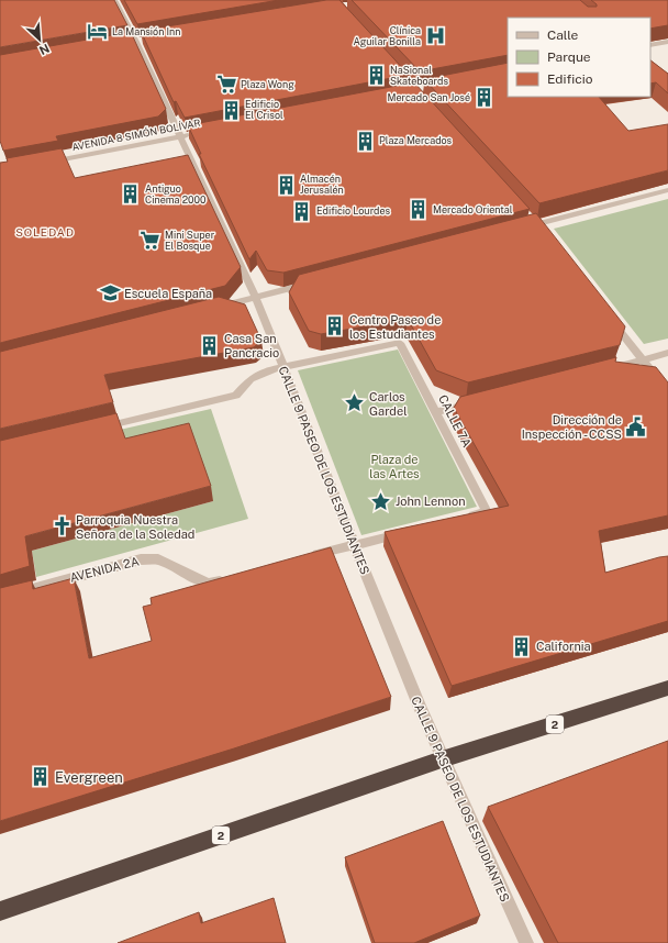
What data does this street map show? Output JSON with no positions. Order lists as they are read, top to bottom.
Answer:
{
  "streets": {
    "highway": ["2"],
    "street": [
      "AVENIDA 8 SIMÓN BOLÍVAR",
      "CALLE 7A",
      "CALLE 9 PASEO DE LOS ESTUDIANTES",
      "AVENIDA 2A"
    ]
  },
  "crossings": [
    ["AVENIDA 8 SIMÓN BOLÍVAR", "CALLE 9 PASEO DE LOS ESTUDIANTES"],
    ["CALLE 7A", "CALLE 9 PASEO DE LOS ESTUDIANTES"],
    ["CALLE 9 PASEO DE LOS ESTUDIANTES", "2"]
  ],
  "districts": ["SOLEDAD"],
  "parks": ["Plaza de las Artes"],
  "places": {
    "hotel": ["La Mansión Inn"],
    "hospital": ["Clínica Aguilar Bonilla"],
    "building": [
      "NaSional Skateboards",
      "Mercado San José",
      "Edificio El Crisol",
      "Plaza Mercados",
      "Almacén Jerusalén",
      "Antiguo Cinema 2000",
      "Mercado Oriental",
      "Edificio Lourdes",
      "Centro Paseo de los Estudiantes",
      "Casa San Pancracio",
      "California",
      "Evergreen"
    ],
    "supermarket": ["Plaza Wong", "Mini Super El Bosque"],
    "school or university": ["Escuela España"],
    "place": ["Carlos Gardel", "John Lennon"],
    "public building": ["Dirección de Inspección - CCSS"],
    "church": ["Parroquia Nuestra Señora de la Soledad"]
  },
  "legend": ["Calle", "Parque", "Edificio"],
  "north": "bottom right"
}
